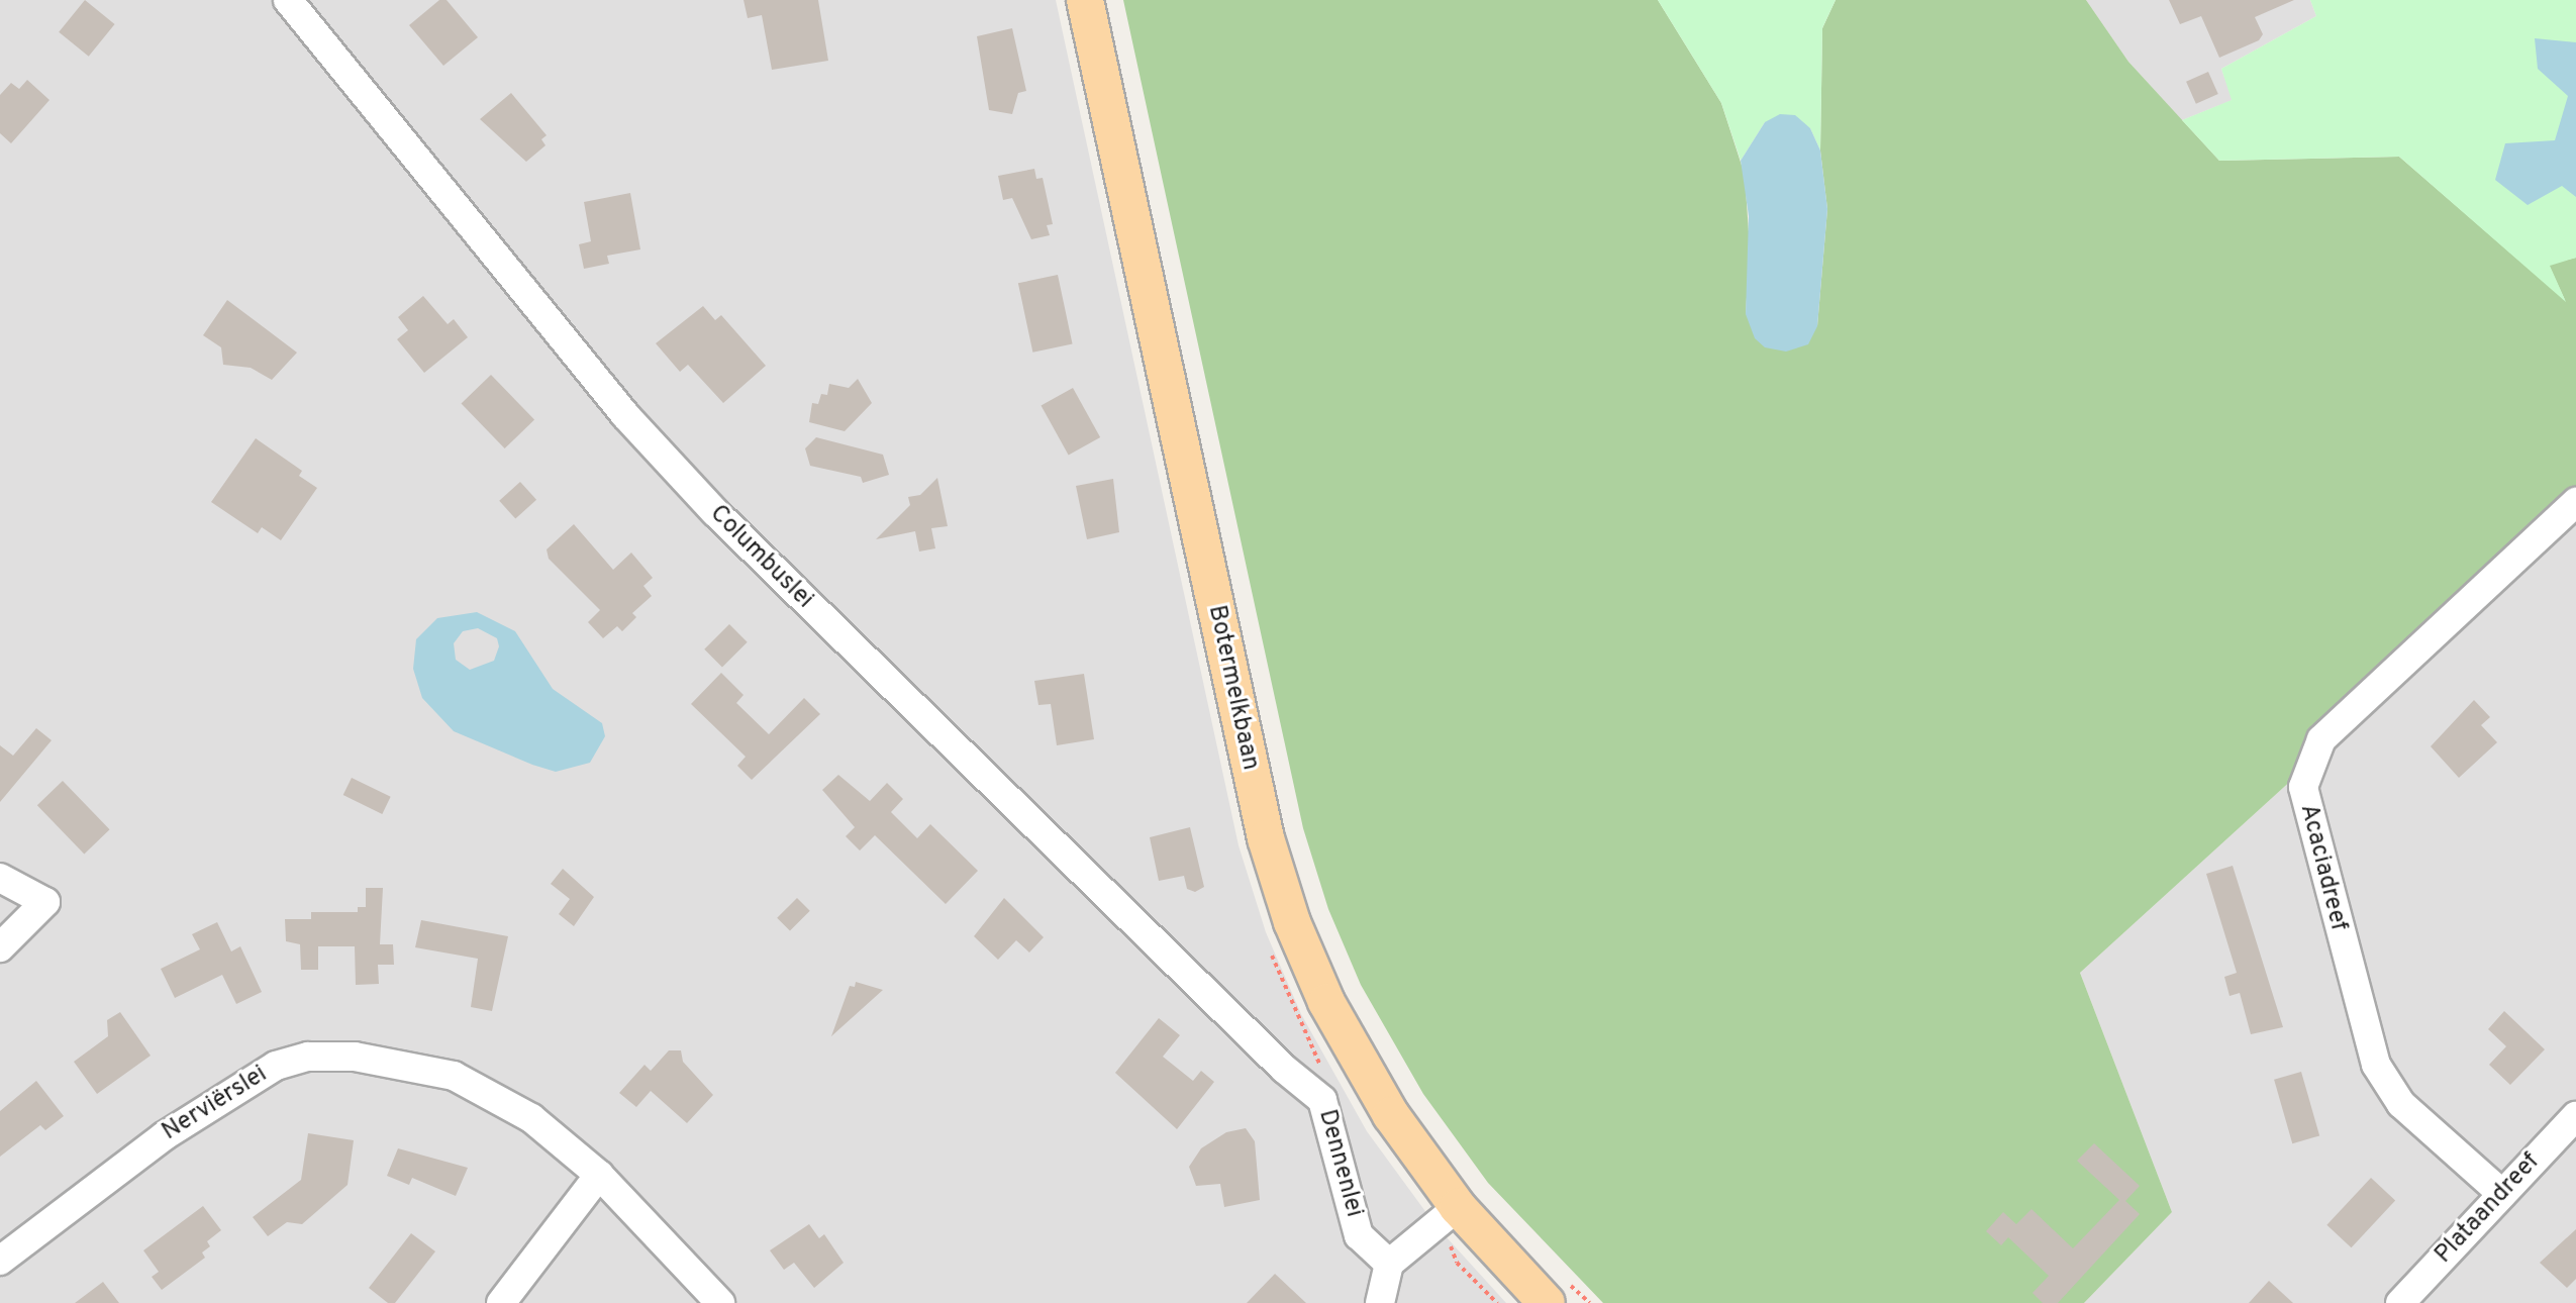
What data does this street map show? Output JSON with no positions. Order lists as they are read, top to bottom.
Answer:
{
  "streets": {
    "main road": ["Botermelkbaan"],
    "street": [
      "Columbuslei",
      "Acaciadreef",
      "Nerviërslei",
      "Dennenlei",
      "Plataandreef"
    ]
  },
  "crossings": [
    ["Columbuslei", "Dennenlei"],
    ["Acaciadreef", "Plataandreef"]
  ]
}
